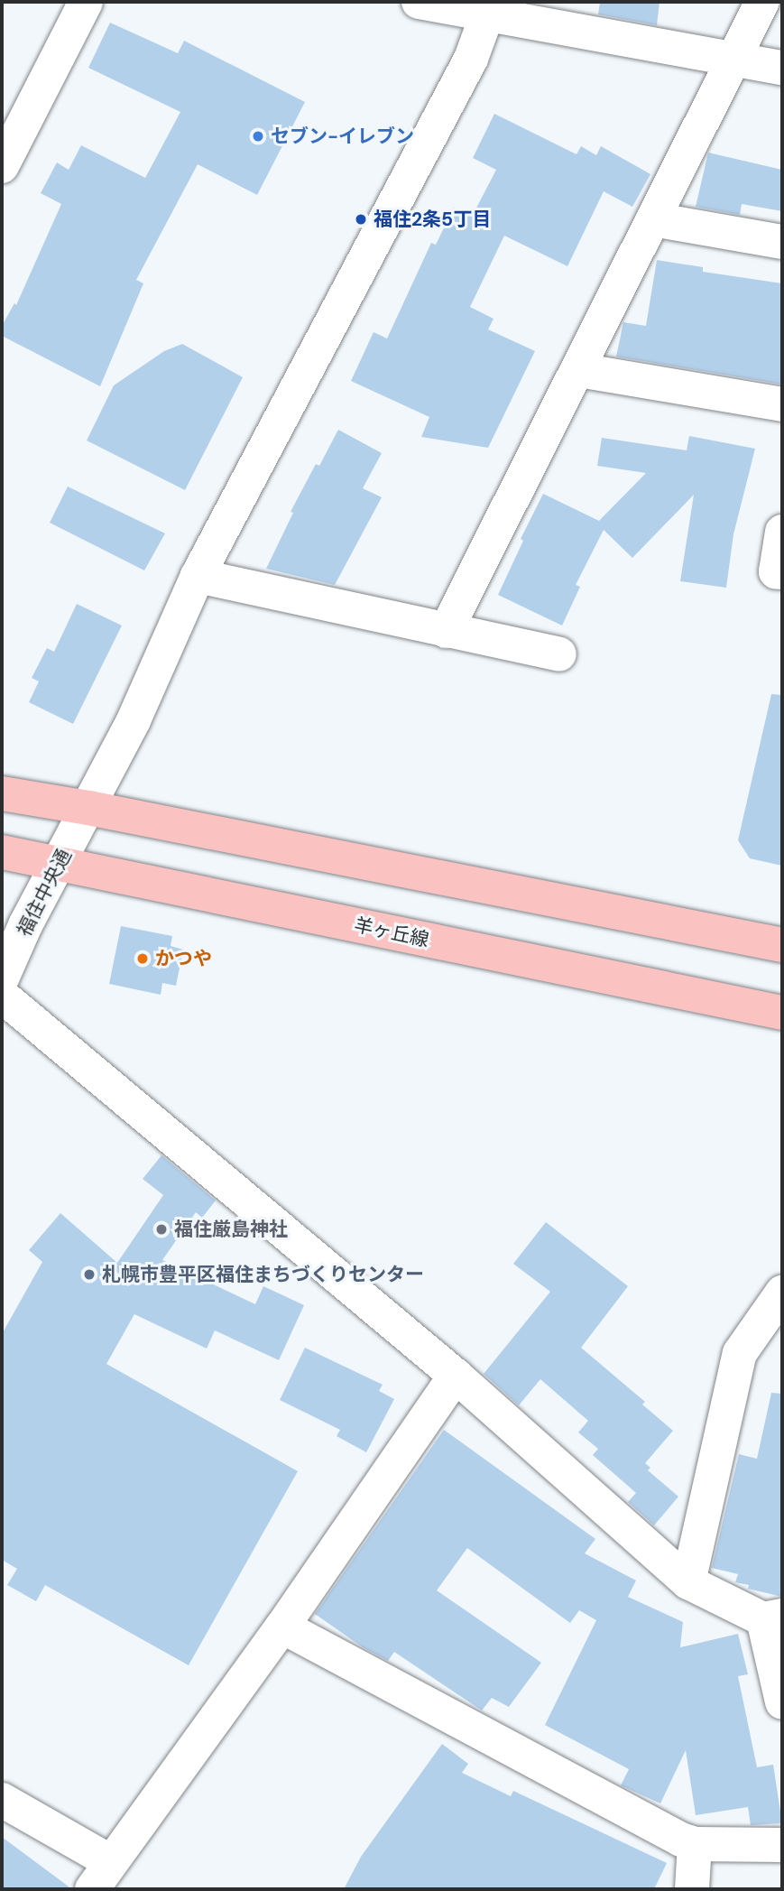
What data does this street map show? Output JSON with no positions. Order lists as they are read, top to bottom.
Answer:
{
  "streets": {
    "main road": ["羊ヶ丘線"],
    "street": ["福住中央通"]
  },
  "crossings": [
    ["福住中央通", "羊ヶ丘線"]
  ],
  "places": [
    "セブン-イレブン",
    "福住2条5丁目",
    "かつや",
    "福住厳島神社",
    "札幌市豊平区福住まちづくりセンター"
  ]
}
